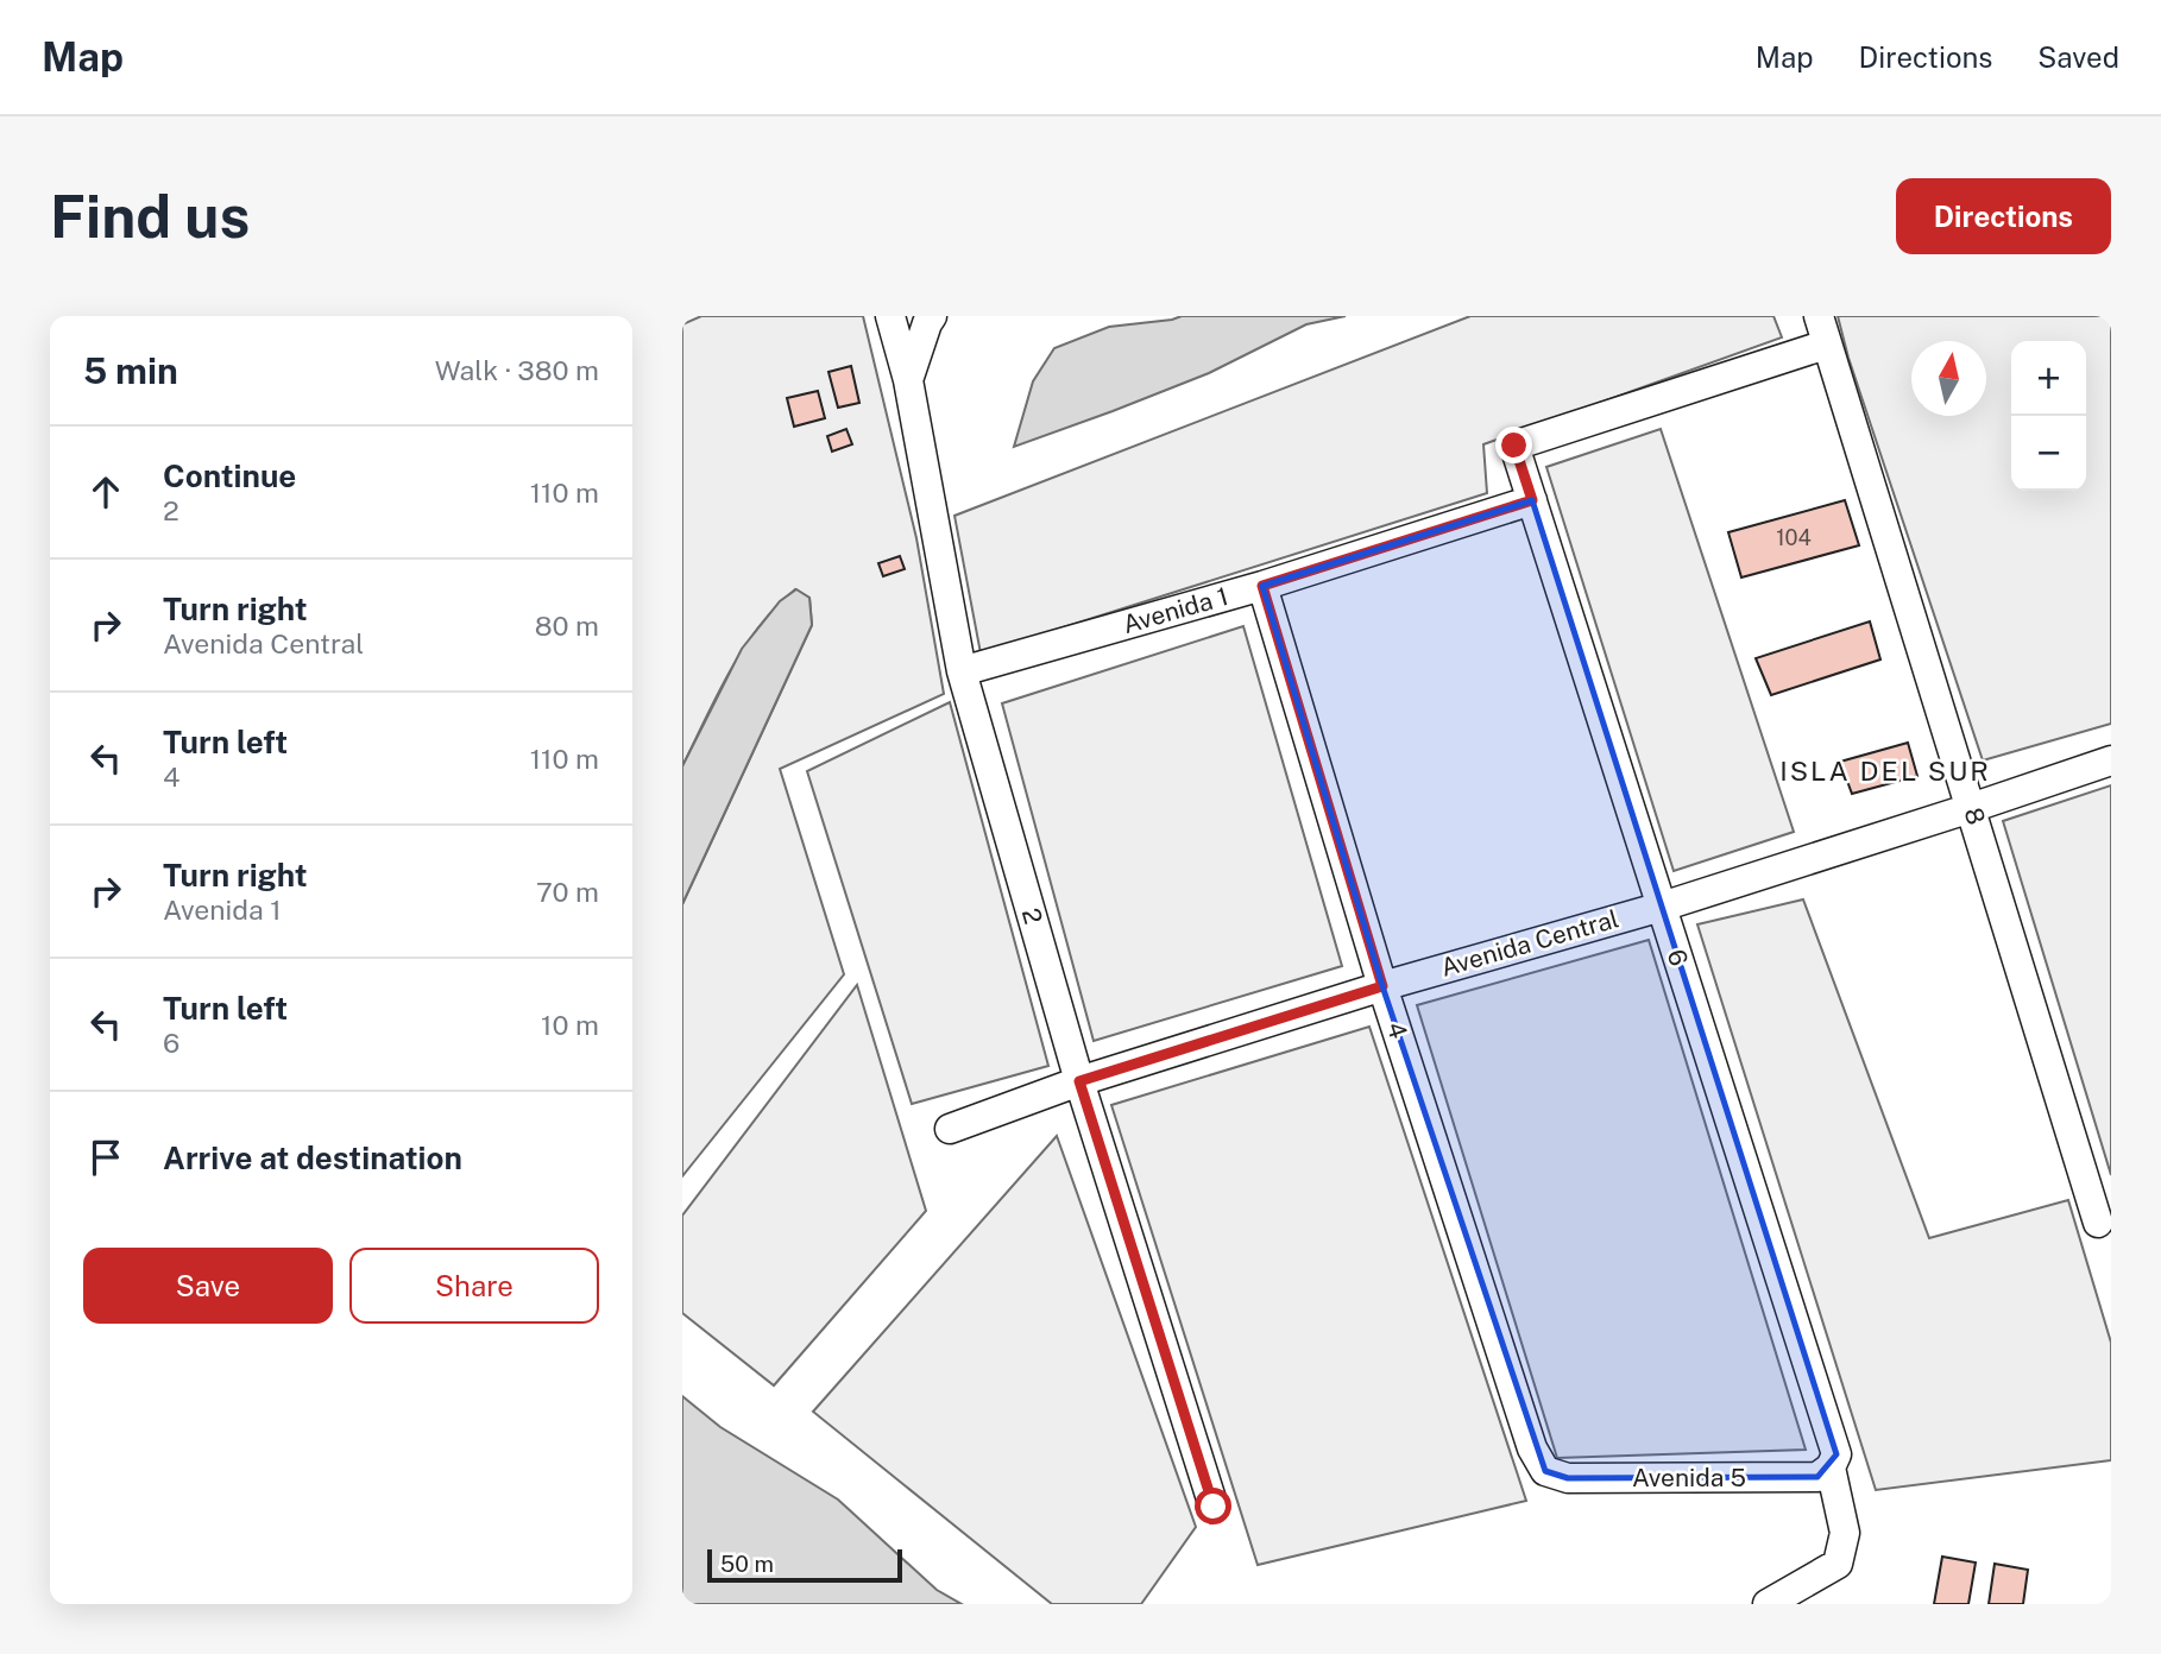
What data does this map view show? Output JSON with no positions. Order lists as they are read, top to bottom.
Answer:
{
  "streets": {
    "street": [
      "Avenida 1",
      "8",
      "2",
      "Avenida Central",
      "6",
      "4",
      "Avenida 5"
    ]
  },
  "crossings": [
    ["Avenida 1", "2"],
    ["Avenida 1", "6"],
    ["Avenida 1", "4"],
    ["8", "Avenida Central"],
    ["8", "6"],
    ["2", "Avenida Central"],
    ["Avenida Central", "6"],
    ["Avenida Central", "4"],
    ["6", "Avenida 5"],
    ["4", "Avenida 5"]
  ],
  "districts": ["ISLA DEL SUR"],
  "house_numbers": ["104"],
  "scale_bar": "50 m",
  "north": "top",
  "page": {
    "header": "Map",
    "nav": ["Map", "Directions", "Saved"],
    "buttons": [
      "Directions",
      ["Save", "Share"]
    ],
    "title": "Find us",
    "heading": ["5 min", "Walk · 380 m"],
    "map_buttons": ["+", "−"],
    "list": [
      ["Continue", "2", "110 m"],
      ["Turn right", "Avenida Central", "80 m"],
      ["Turn left", "4", "110 m"],
      ["Turn right", "Avenida 1", "70 m"],
      ["Turn left", "6", "10 m"],
      "Arrive at destination"
    ],
    "scale": "50 m"
  }
}
